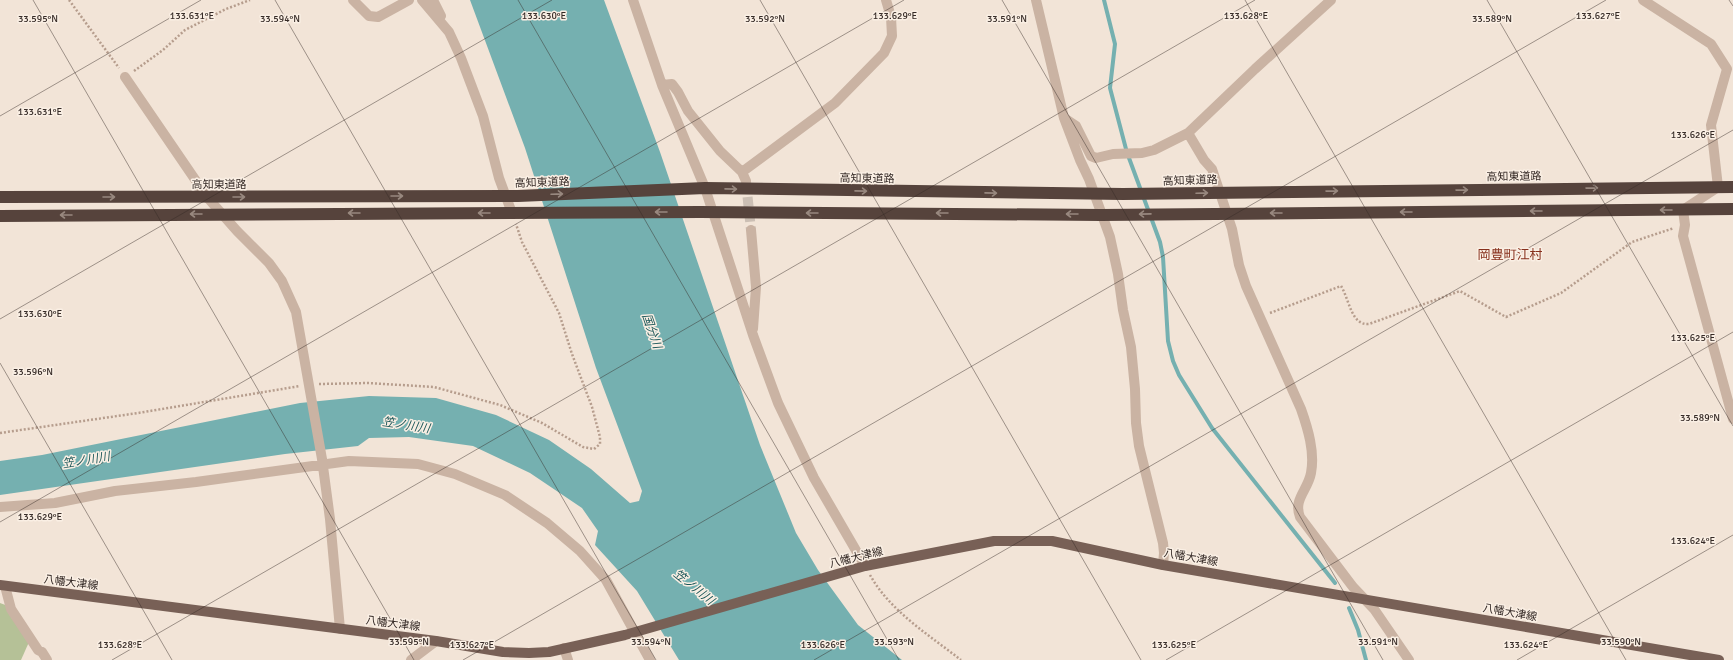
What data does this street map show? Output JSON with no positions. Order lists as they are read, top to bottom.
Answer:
{
  "streets": {
    "highway": ["高知東道路"],
    "main road": ["八幡大津線"]
  },
  "districts": ["岡豊町江村"],
  "water": ["国分川", "笠ノ川川"],
  "coordinates": [
    "133.631°E",
    "133.630°E",
    "133.629°E",
    "133.628°E",
    "133.627°E",
    "33.594°N",
    "33.592°N",
    "33.591°N",
    "33.589°N",
    "33.595°N",
    "133.626°E",
    "133.625°E",
    "33.596°N",
    "133.624°E",
    "33.593°N",
    "33.590°N"
  ]
}
